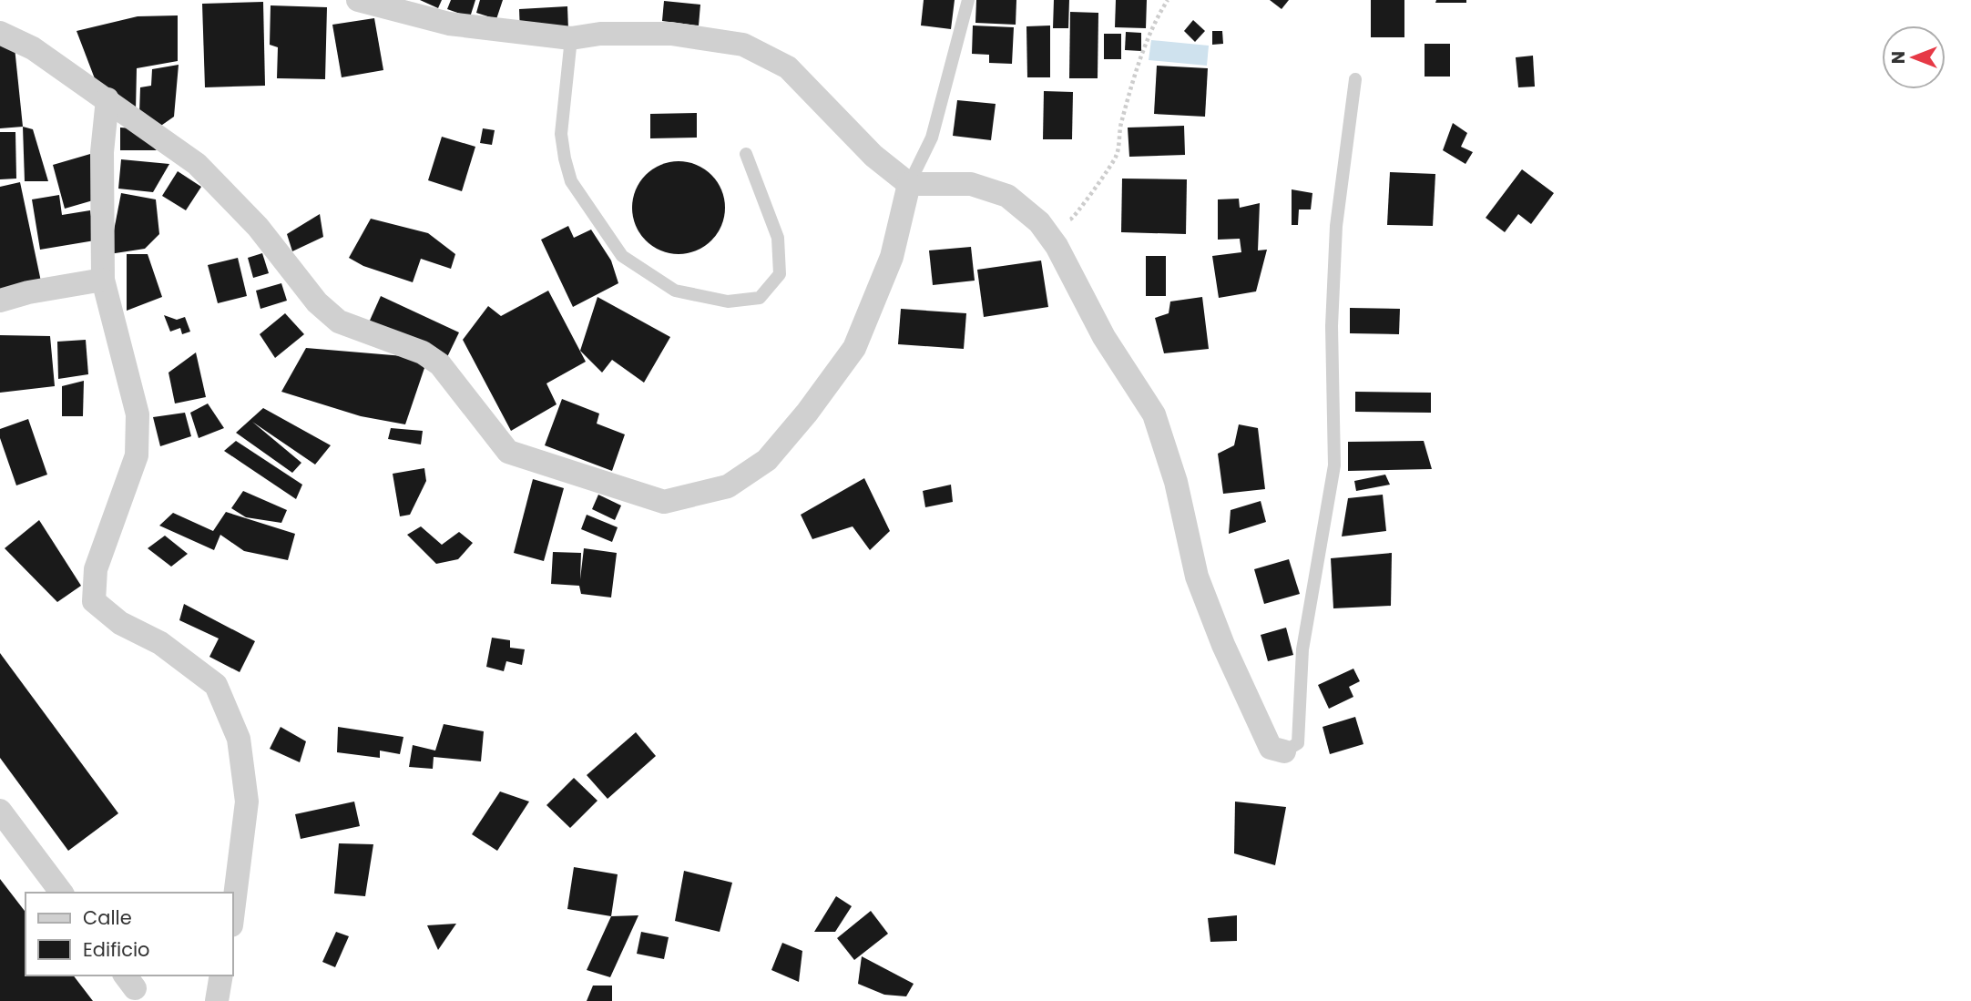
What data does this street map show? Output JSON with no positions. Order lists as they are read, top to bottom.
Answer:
{
  "legend": ["Calle", "Edificio"],
  "north": "left"
}
